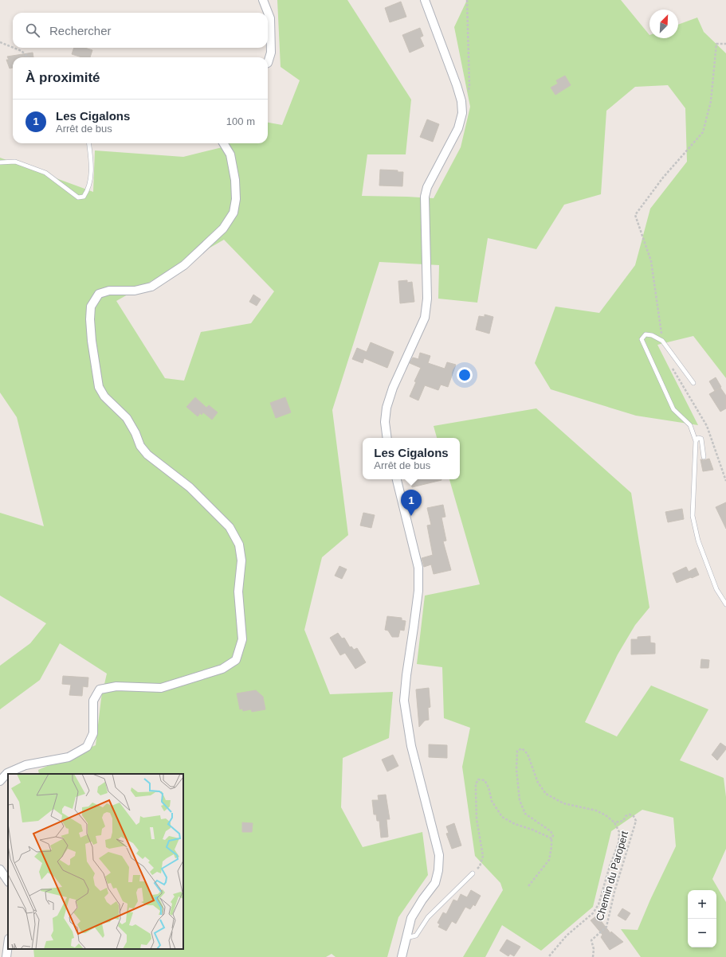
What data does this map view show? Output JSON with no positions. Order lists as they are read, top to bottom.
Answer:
{
  "streets": {
    "path": ["Chemin du Paropert"]
  },
  "north": "top right",
  "page": {
    "search": "Rechercher",
    "heading": "À proximité",
    "list": [
      {
        "mark": "1",
        "name": "Les Cigalons",
        "note": "Arrêt de bus",
        "value": "100 m"
      }
    ],
    "popup": ["Les Cigalons", "Arrêt de bus"],
    "pins": "1",
    "map_buttons": ["+", "−"]
  }
}
